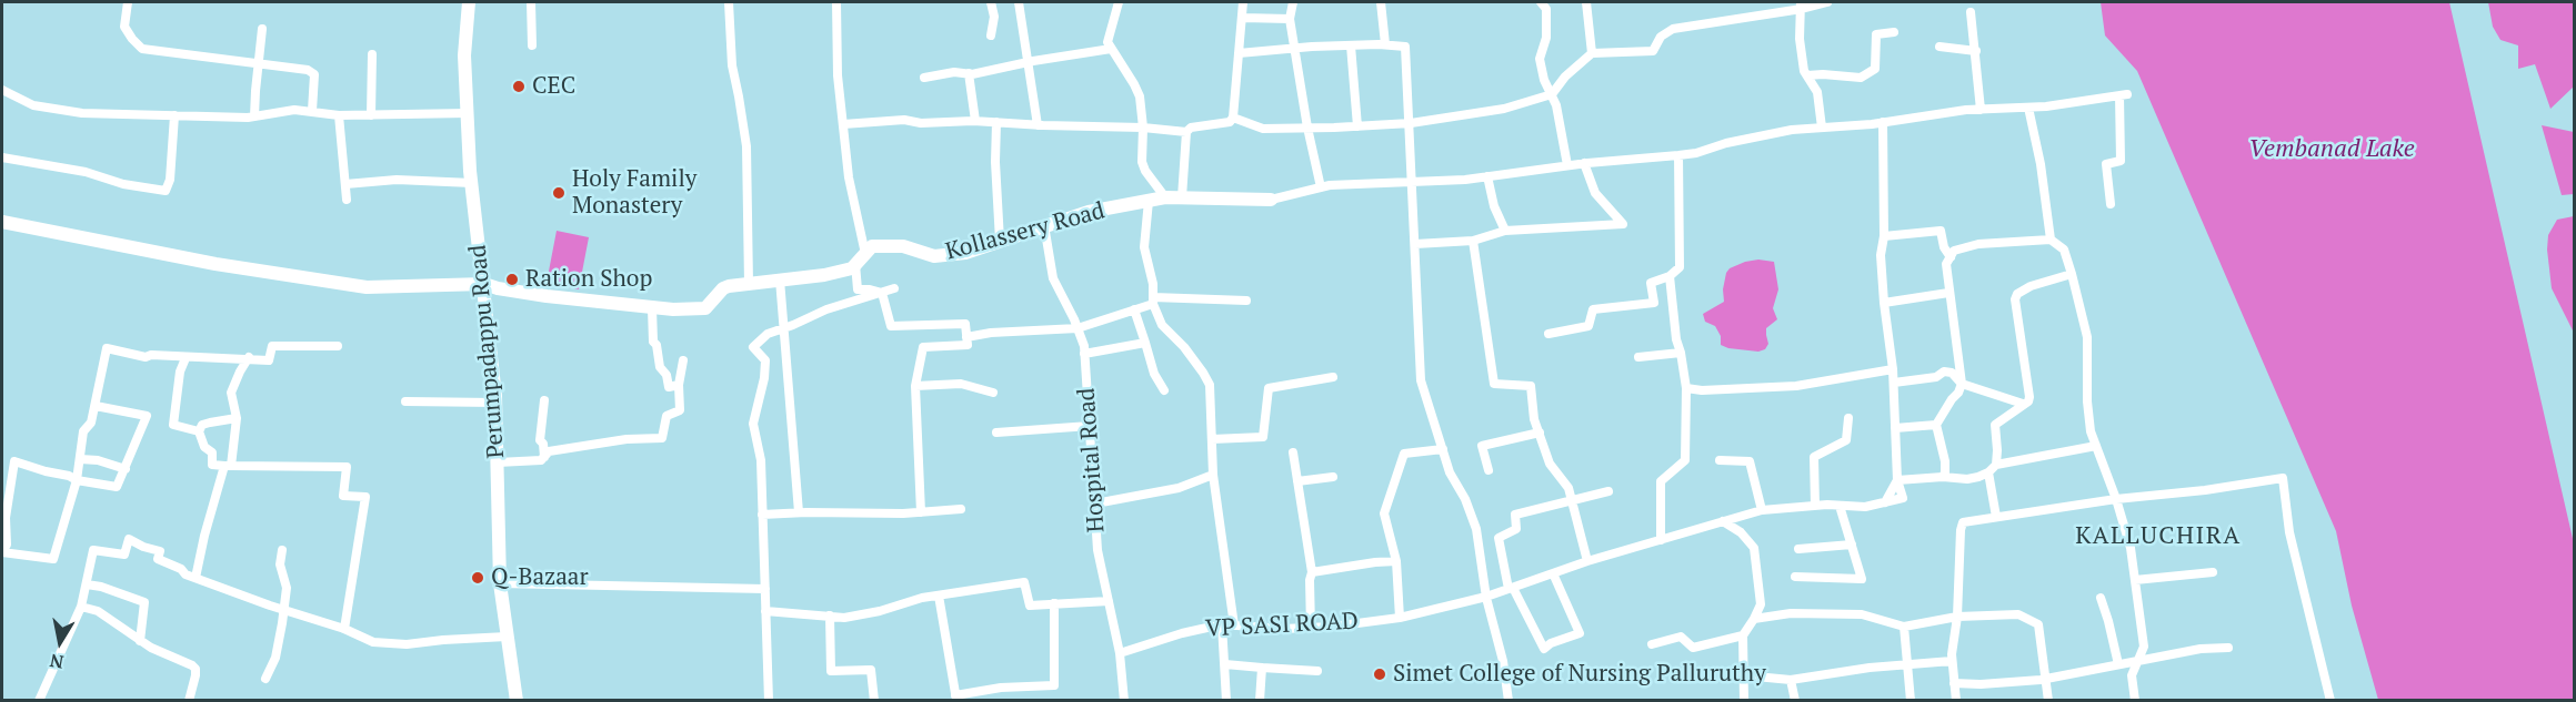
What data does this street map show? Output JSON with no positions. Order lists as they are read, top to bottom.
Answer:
{
  "streets": {
    "street": [
      "Kollassery Road",
      "Perumpadappu Road",
      "Hospital Road",
      "VP SASI ROAD"
    ]
  },
  "crossings": [
    ["Kollassery Road", "Perumpadappu Road"],
    ["Kollassery Road", "Hospital Road"],
    ["Hospital Road", "VP SASI ROAD"]
  ],
  "districts": ["KALLUCHIRA"],
  "water": ["Vembanad Lake"],
  "places": [
    "CEC",
    "Holy Family Monastery",
    "Ration Shop",
    "Q-Bazaar",
    "Simet College of Nursing Palluruthy"
  ],
  "north": "bottom"
}
